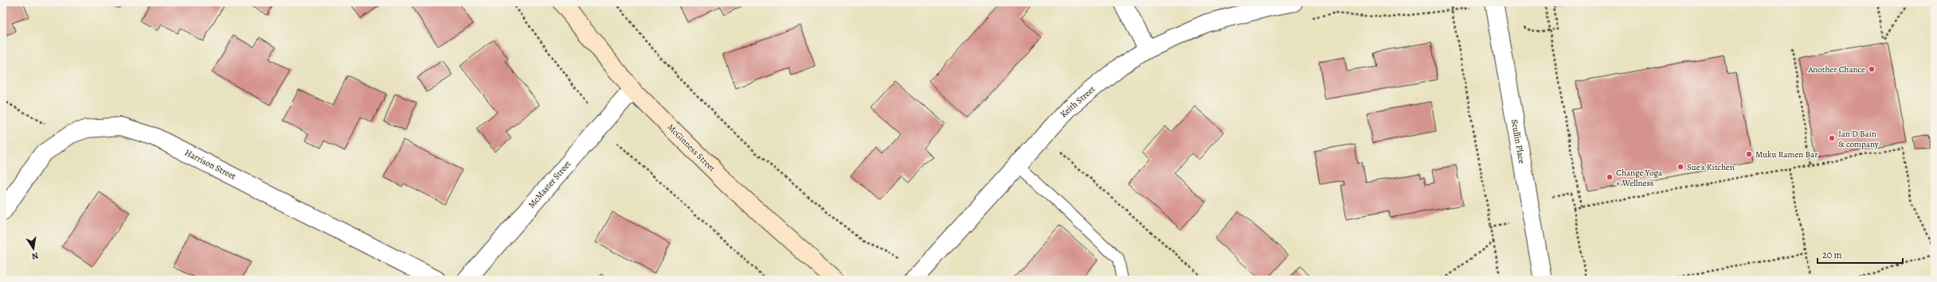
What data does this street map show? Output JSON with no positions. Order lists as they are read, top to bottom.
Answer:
{
  "streets": {
    "street": [
      "Keith Street",
      "Scullin Place",
      "McGinness Street",
      "Harrison Street",
      "McMaster Street"
    ]
  },
  "crossings": [
    ["McGinness Street", "McMaster Street"]
  ],
  "places": [
    "Another Chance",
    "Ian D Bain & company",
    "Muku Ramen Bar",
    "Sue's Kitchen",
    "Change Yoga + Wellness"
  ],
  "scale_bar": "20 m",
  "north": "bottom"
}
